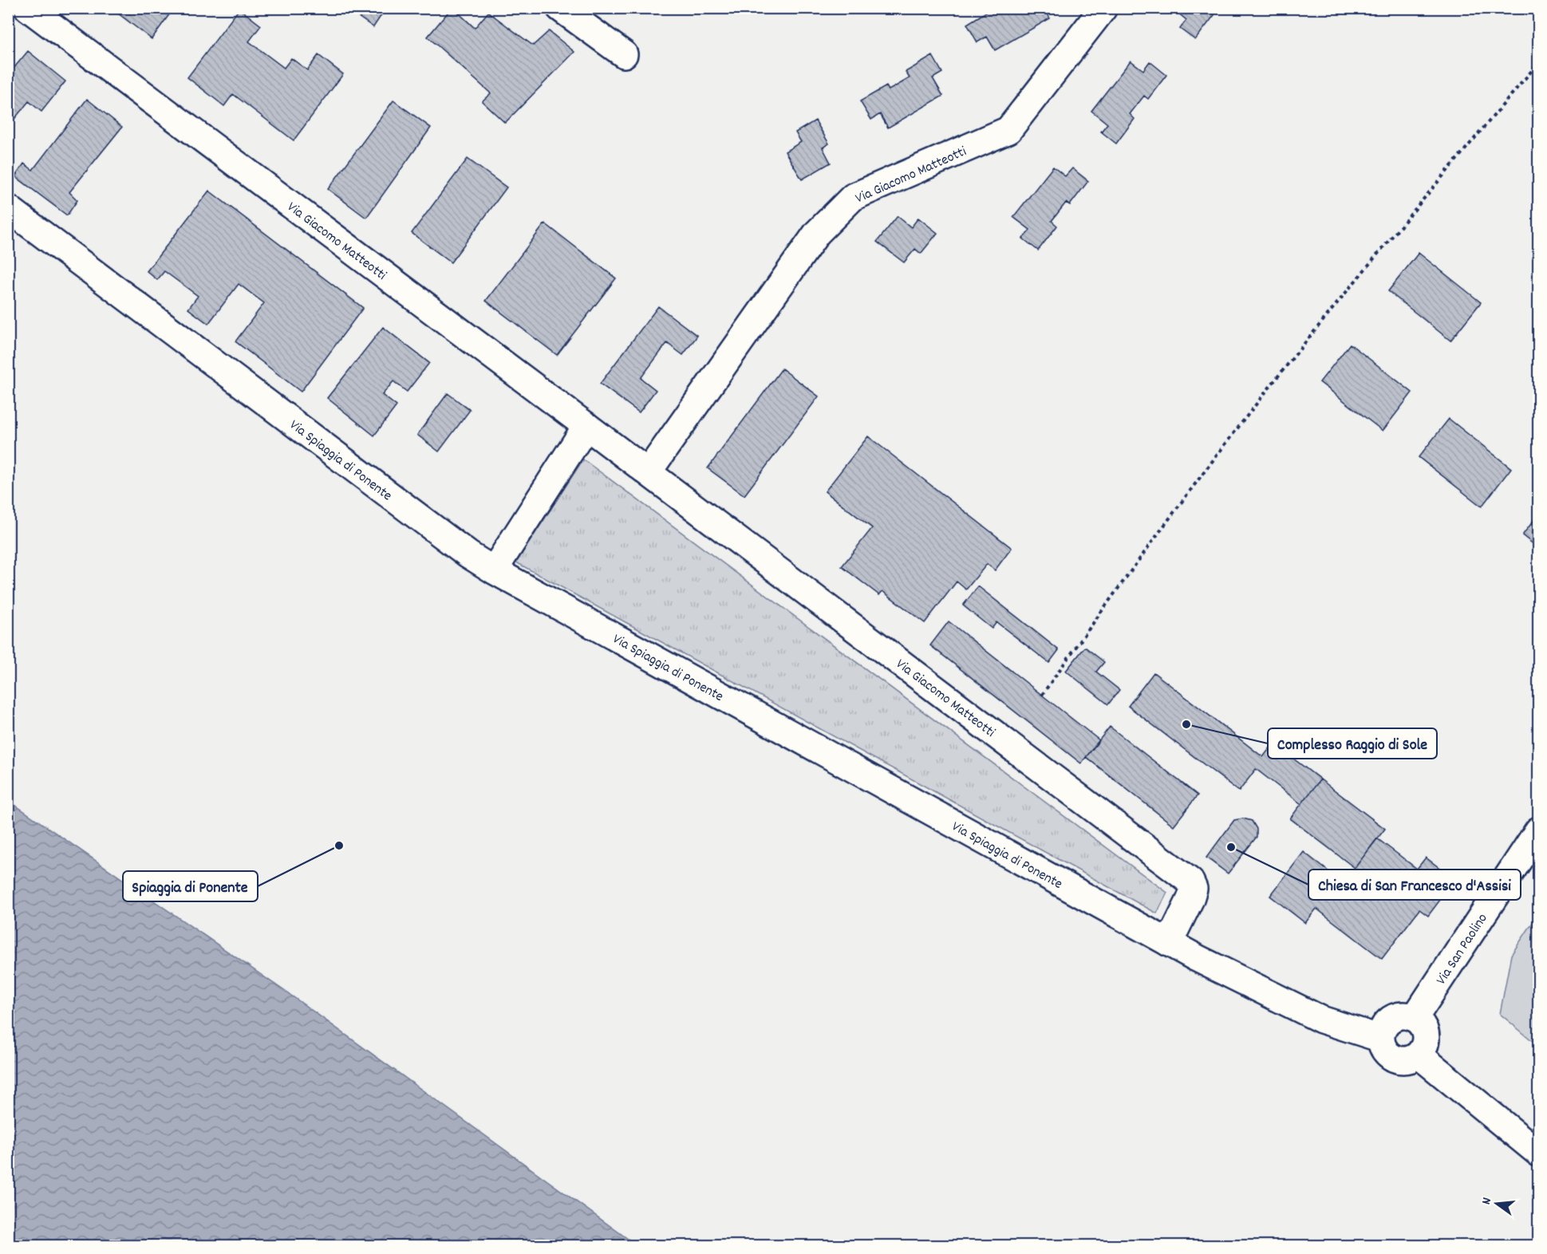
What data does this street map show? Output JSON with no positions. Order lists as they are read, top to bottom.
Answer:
{
  "streets": {
    "street": ["Via Giacomo Matteotti", "Via Spiaggia di Ponente", "Via San Paolino"]
  },
  "crossings": [
    ["Via Giacomo Matteotti", "Via Spiaggia di Ponente"],
    ["Via Spiaggia di Ponente", "Via San Paolino"]
  ],
  "places": ["Complesso Raggio di Sole", "Spiaggia di Ponente", "Chiesa di San Francesco d'Assisi"],
  "north": "left"
}
